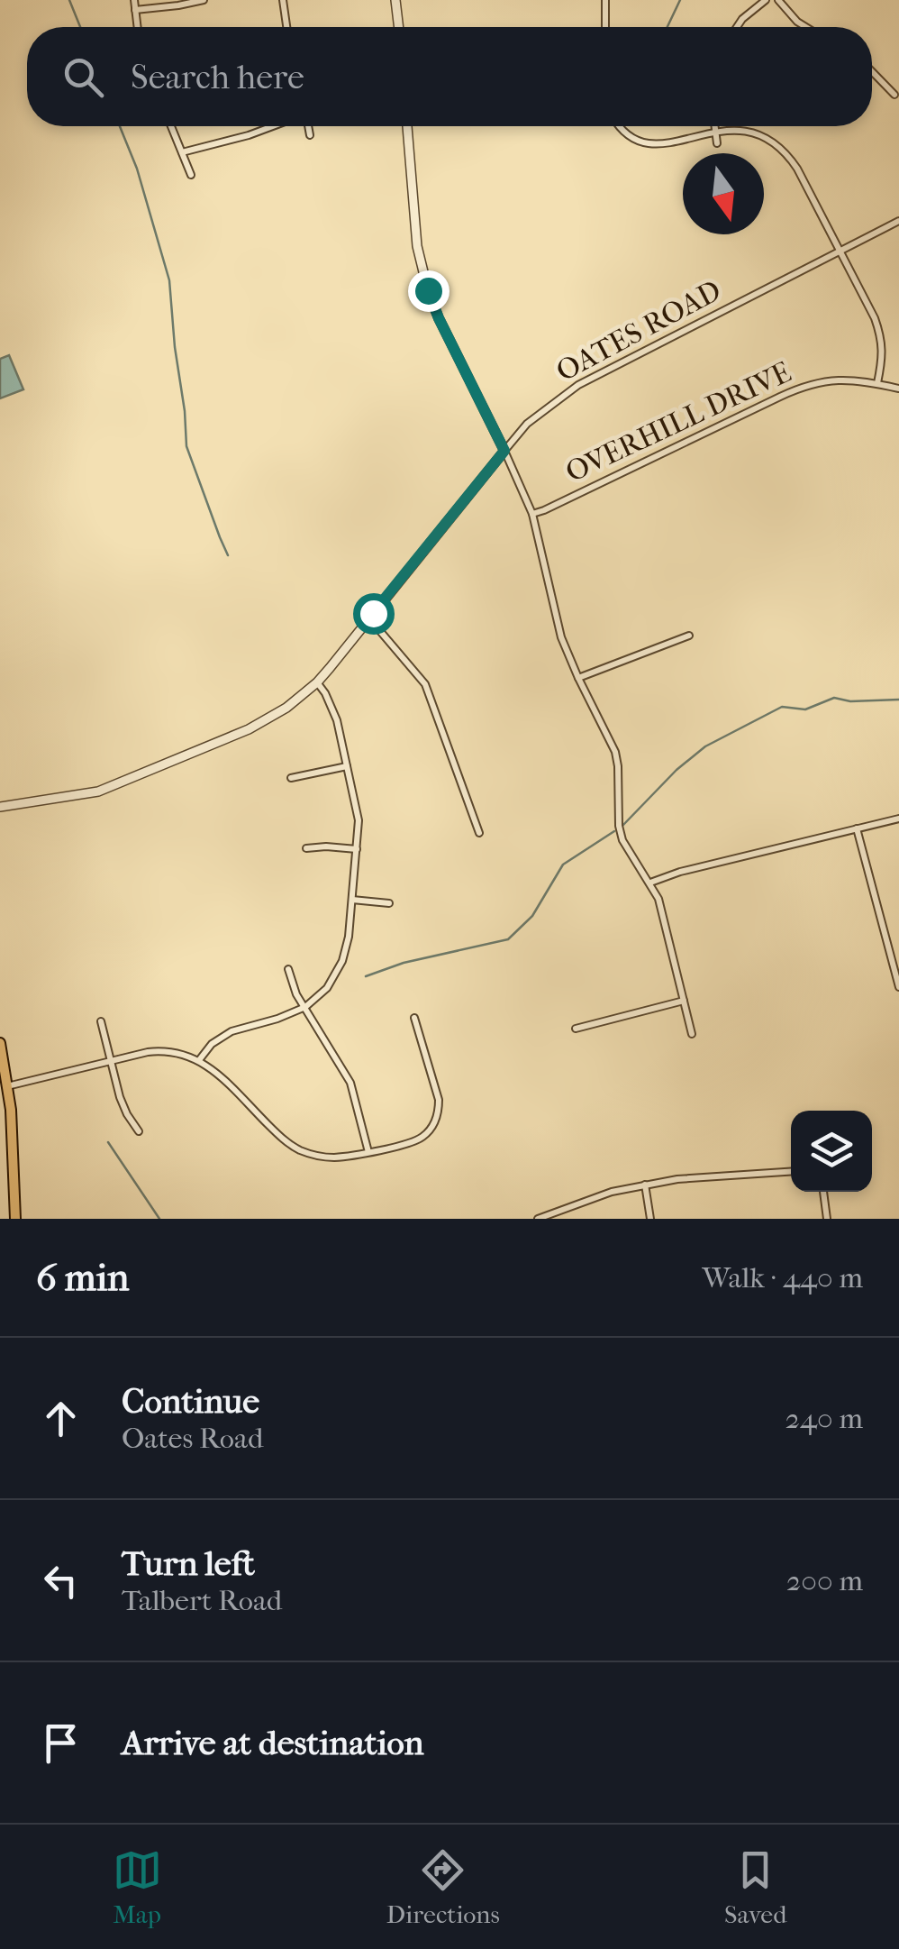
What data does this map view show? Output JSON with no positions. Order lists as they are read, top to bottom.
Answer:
{
  "streets": {
    "street": ["OATES ROAD", "OVERHILL DRIVE"]
  },
  "north": "bottom",
  "page": {
    "search": "Search here",
    "heading": ["6 min", "Walk · 440 m"],
    "list": [
      ["Continue", "Oates Road", "240 m"],
      ["Turn left", "Talbert Road", "200 m"],
      "Arrive at destination"
    ],
    "nav": ["Map", "Directions", "Saved"]
  }
}
